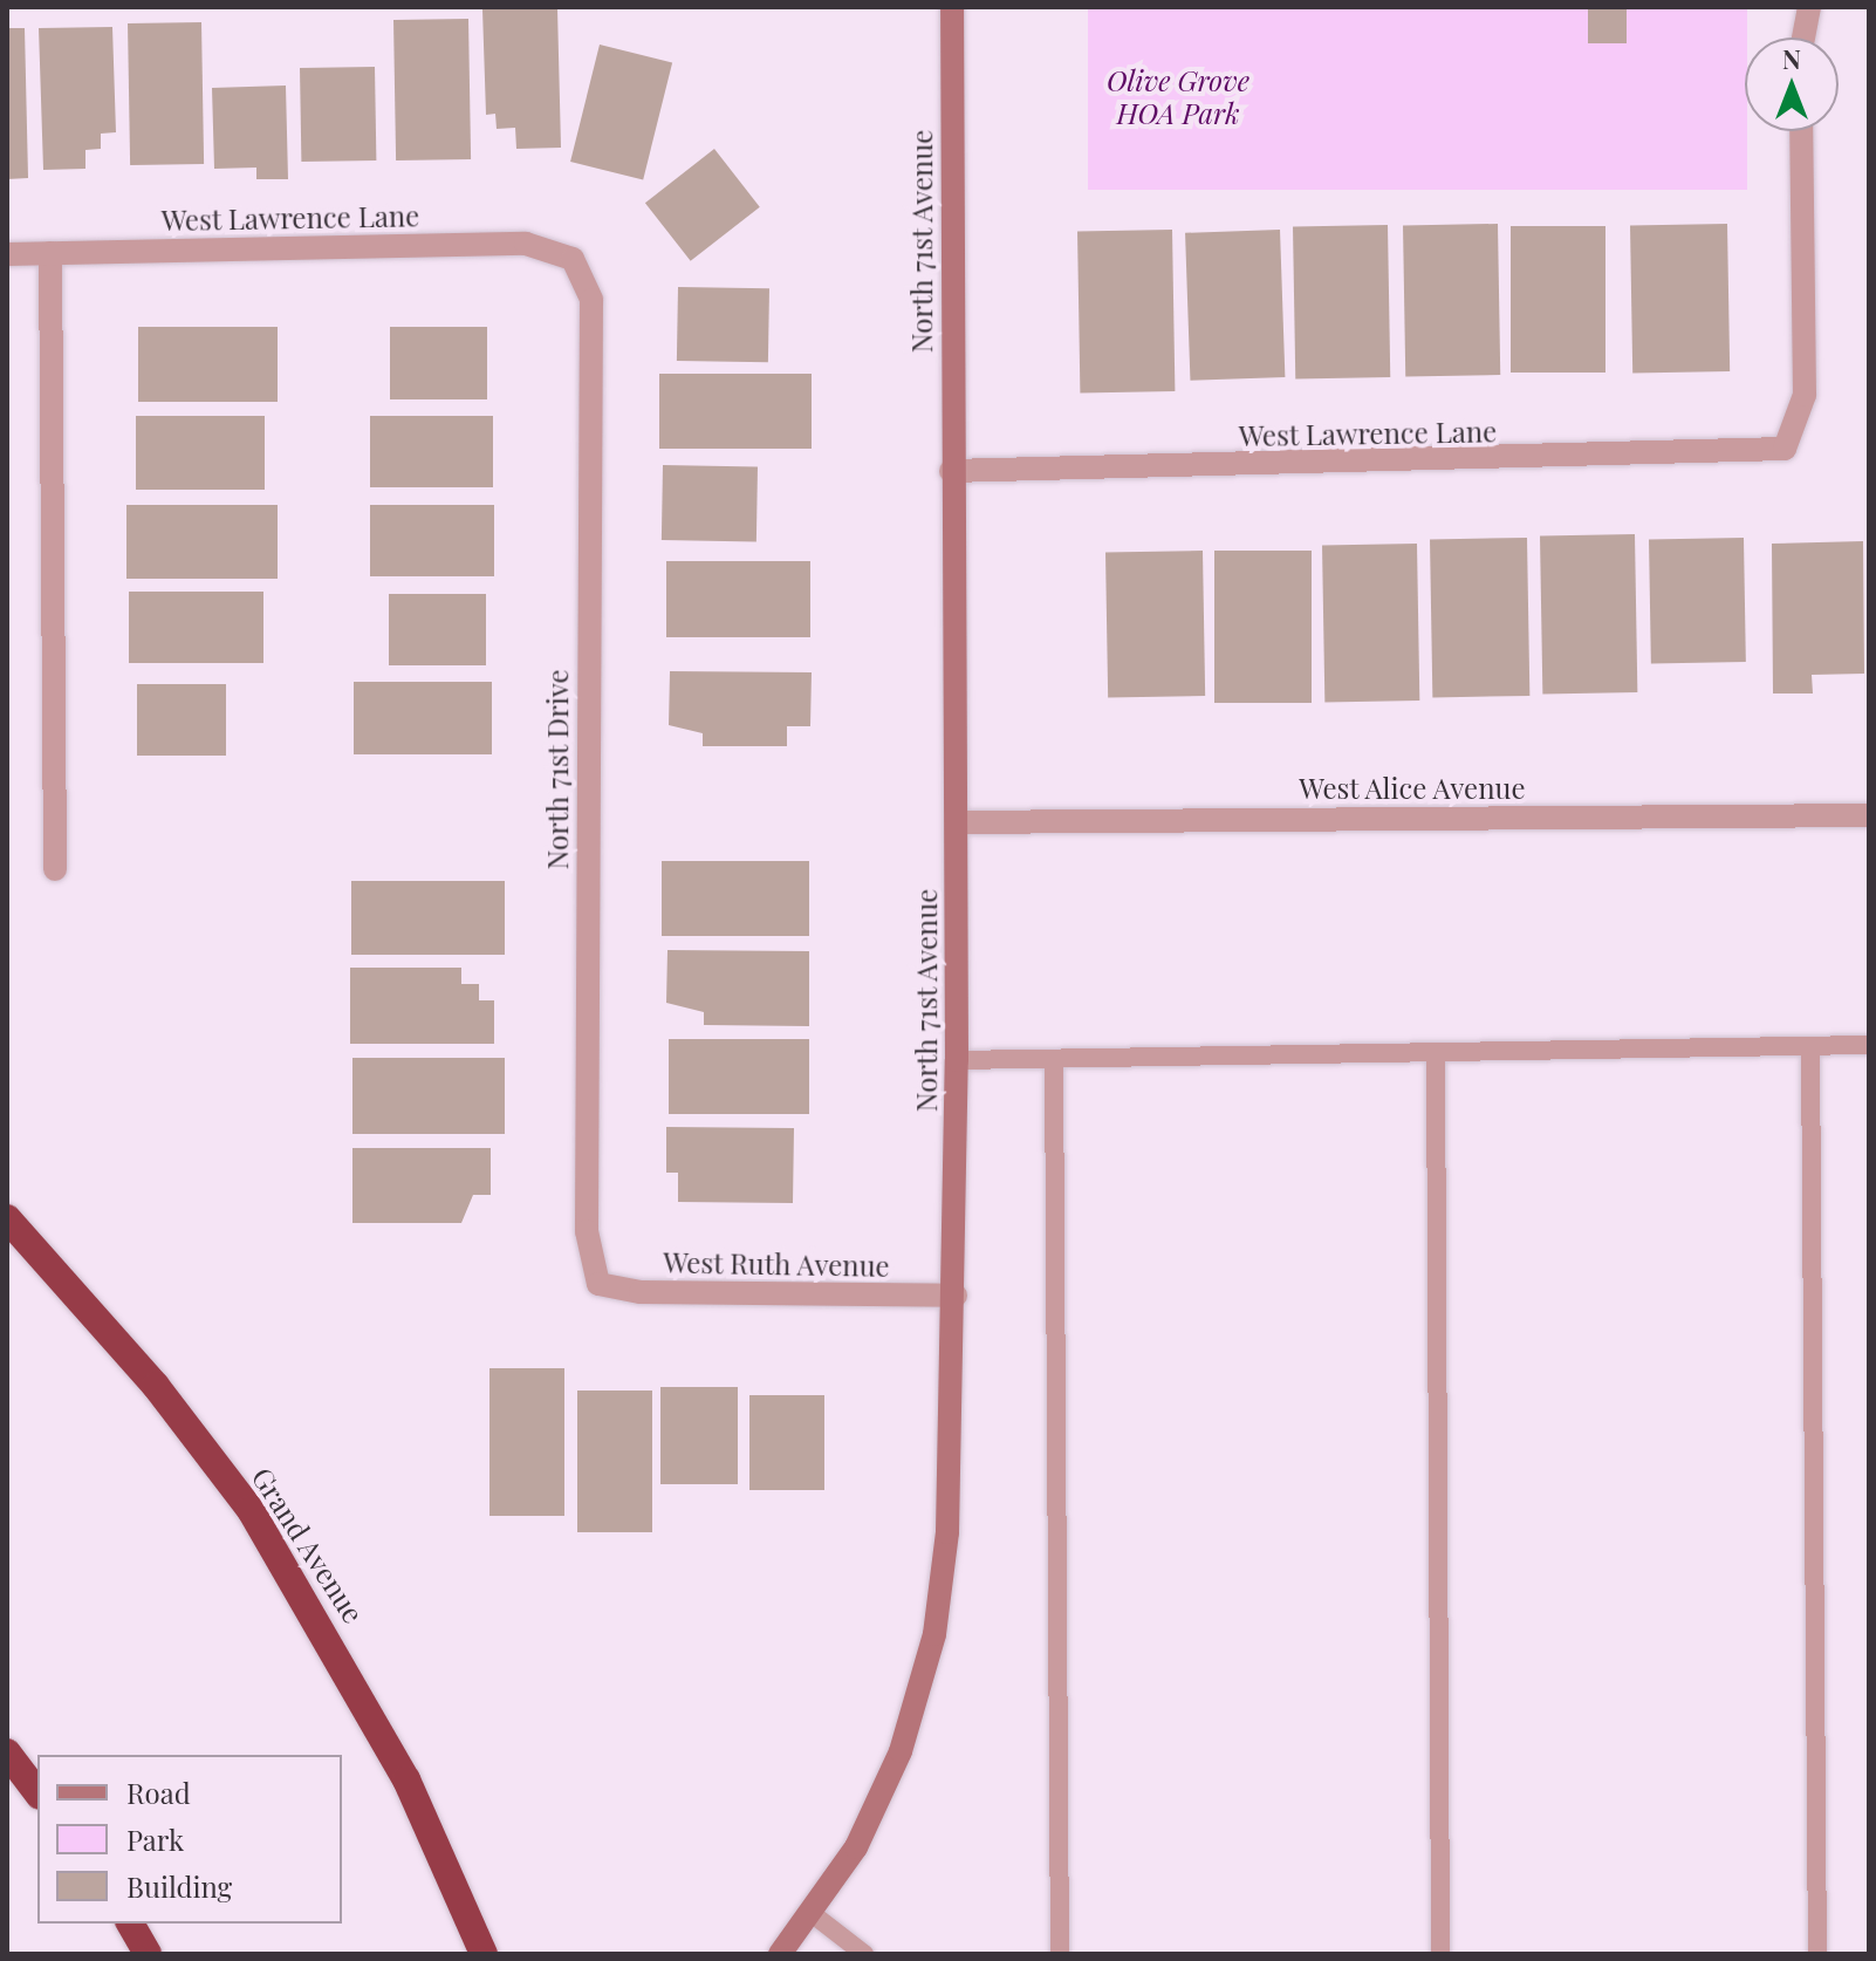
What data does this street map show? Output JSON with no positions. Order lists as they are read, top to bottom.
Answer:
{
  "streets": {
    "highway": ["Grand Avenue"],
    "street": [
      "West Lawrence Lane",
      "North 71st Avenue",
      "North 71st Drive",
      "West Alice Avenue",
      "West Ruth Avenue"
    ]
  },
  "crossings": [
    ["West Lawrence Lane", "North 71st Avenue"],
    ["West Lawrence Lane", "North 71st Drive"],
    ["North 71st Avenue", "West Alice Avenue"],
    ["North 71st Avenue", "West Ruth Avenue"],
    ["North 71st Drive", "West Ruth Avenue"]
  ],
  "parks": ["Olive Grove HOA Park"],
  "legend": ["Road", "Park", "Building"],
  "north": "top"
}
